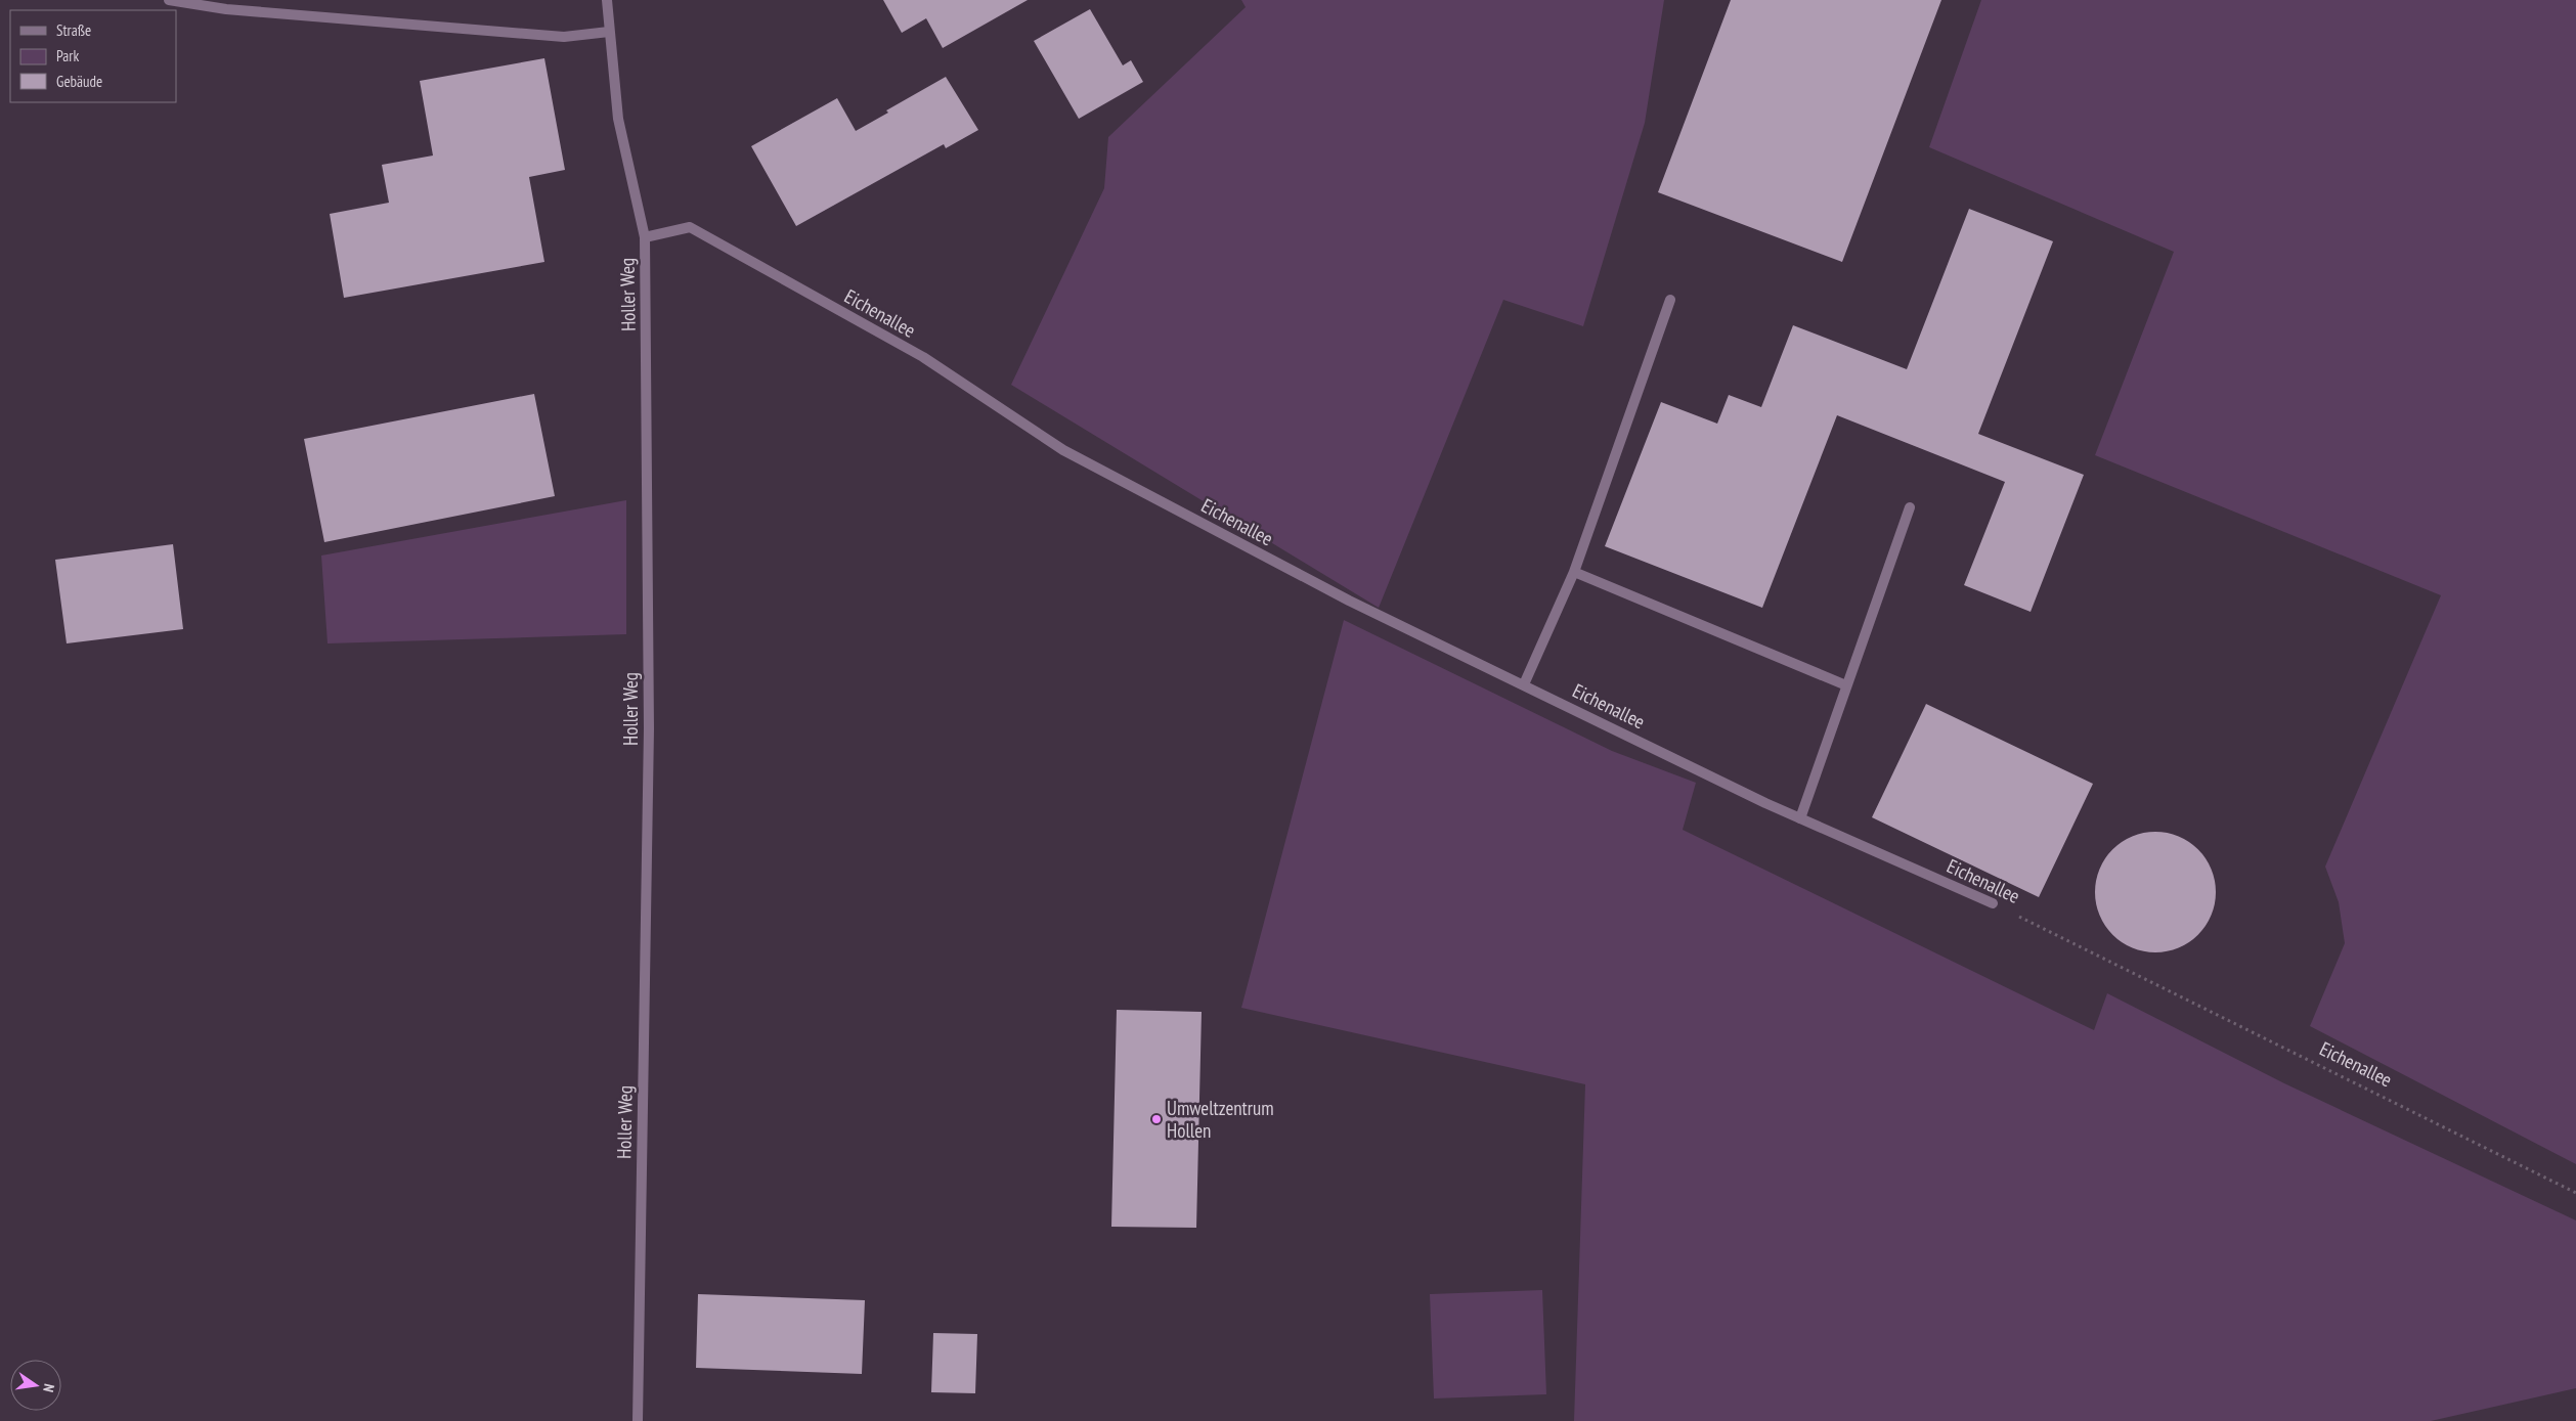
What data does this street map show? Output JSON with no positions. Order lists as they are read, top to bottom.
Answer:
{
  "streets": {
    "street": ["Holler Weg", "Eichenallee"]
  },
  "crossings": [
    ["Holler Weg", "Eichenallee"]
  ],
  "places": ["Umweltzentrum Hollen"],
  "legend": ["Straße", "Park", "Gebäude"],
  "north": "right"
}
